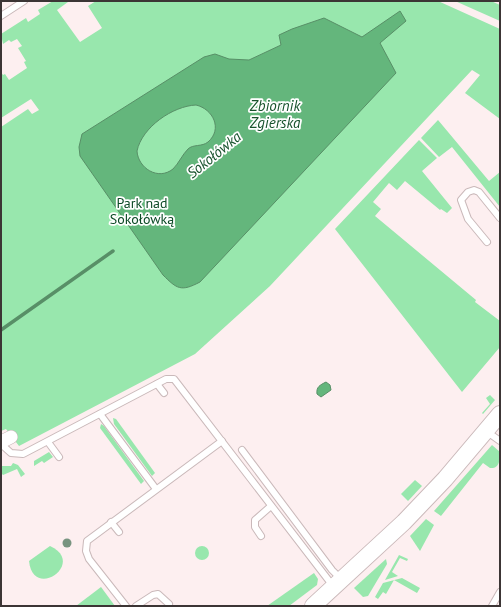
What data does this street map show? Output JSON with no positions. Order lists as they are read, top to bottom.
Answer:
{
  "water": ["Zbiornik Zgierska", "Sokołówka"],
  "parks": ["Park nad Sokołówką"]
}
